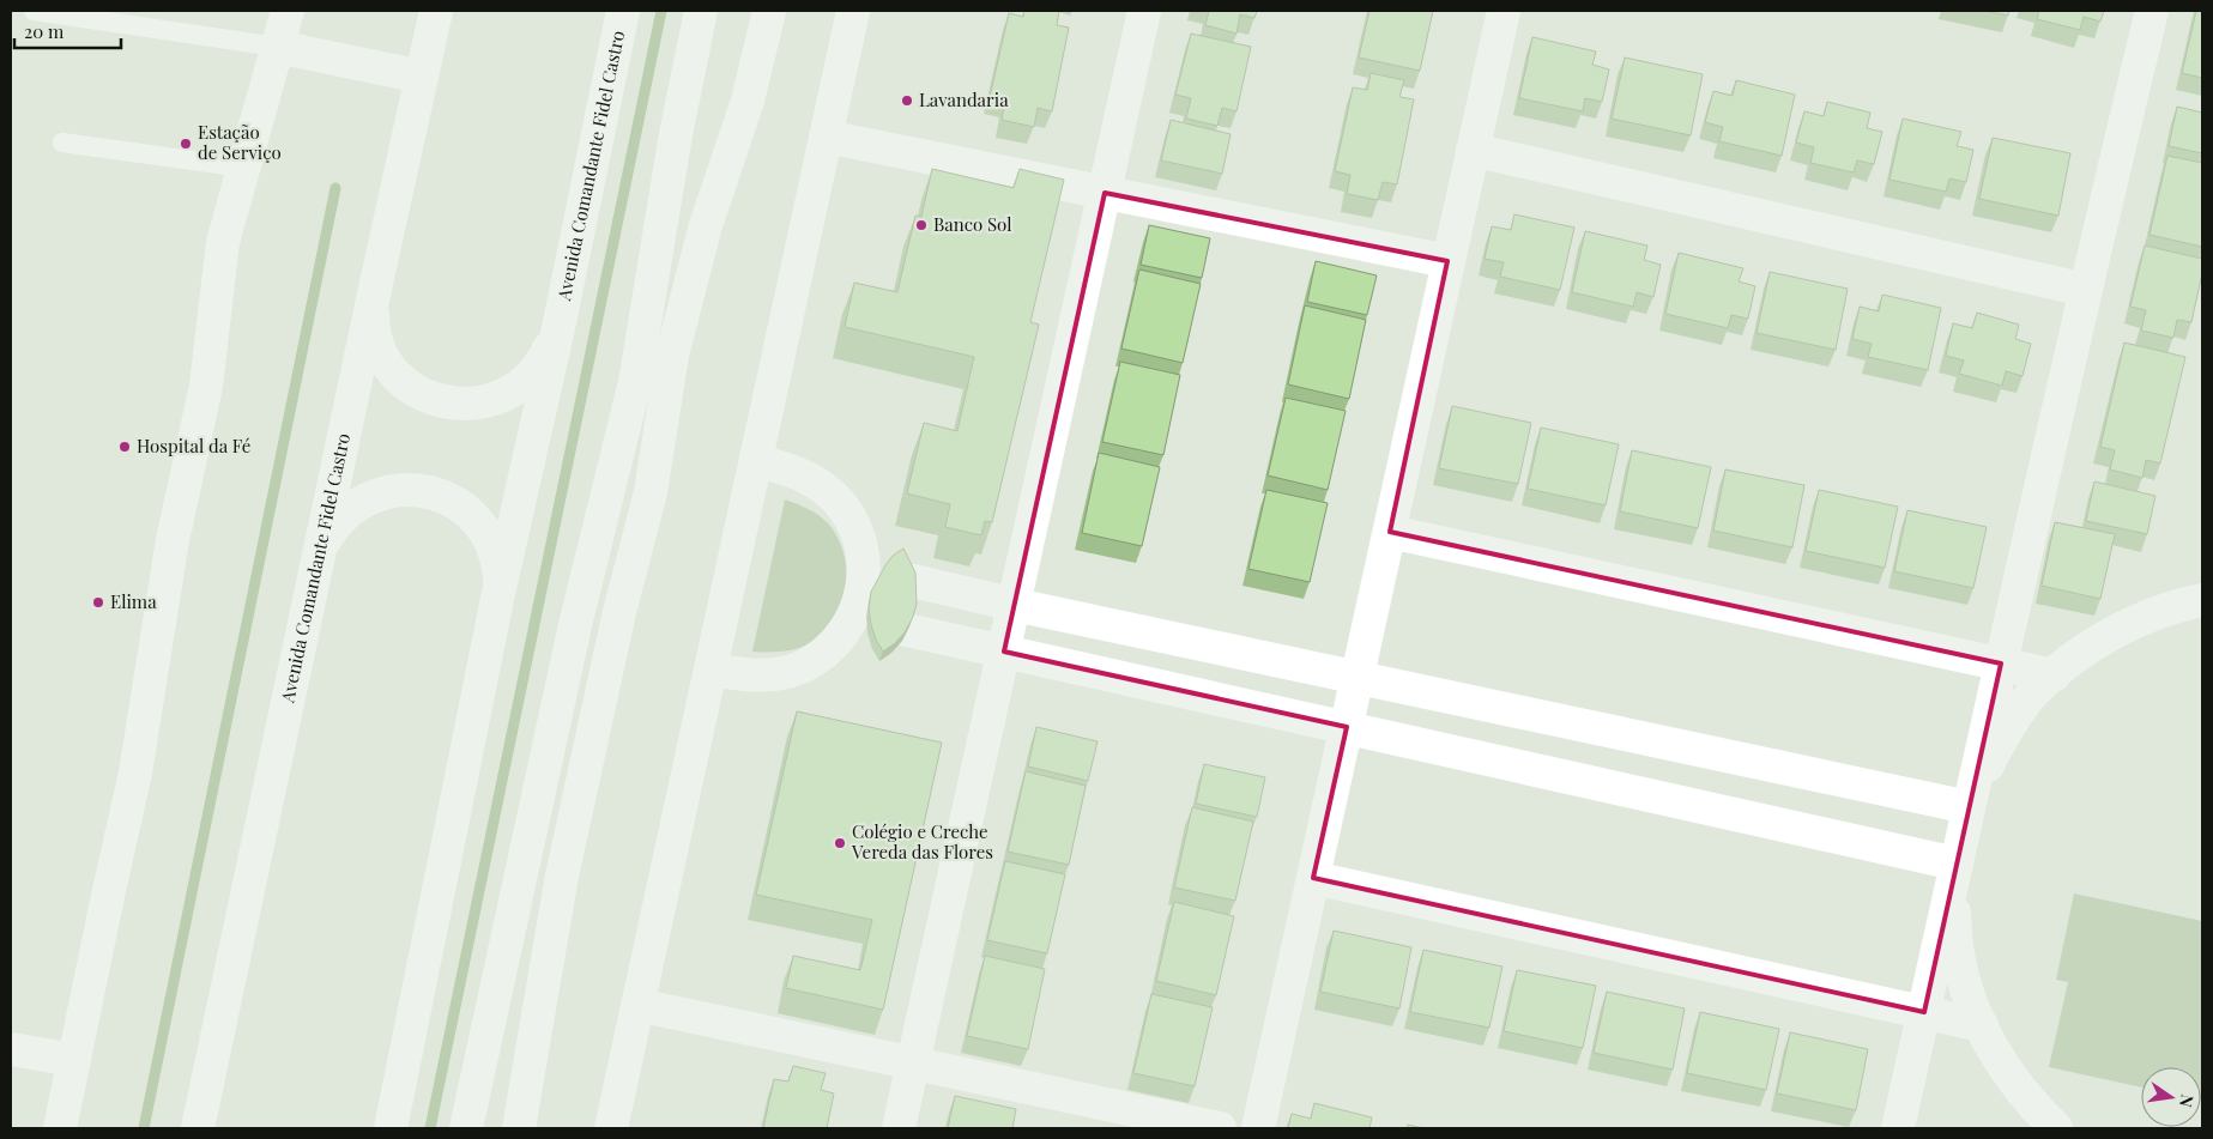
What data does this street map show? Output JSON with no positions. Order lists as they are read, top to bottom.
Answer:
{
  "streets": {
    "main road": ["Avenida Comandante Fidel Castro"]
  },
  "places": [
    "Lavandaria",
    "Estação de Serviço",
    "Banco Sol",
    "Hospital da Fé",
    "Elima",
    "Colégio e Creche Vereda das Flores"
  ],
  "scale_bar": "20 m",
  "north": "right"
}
